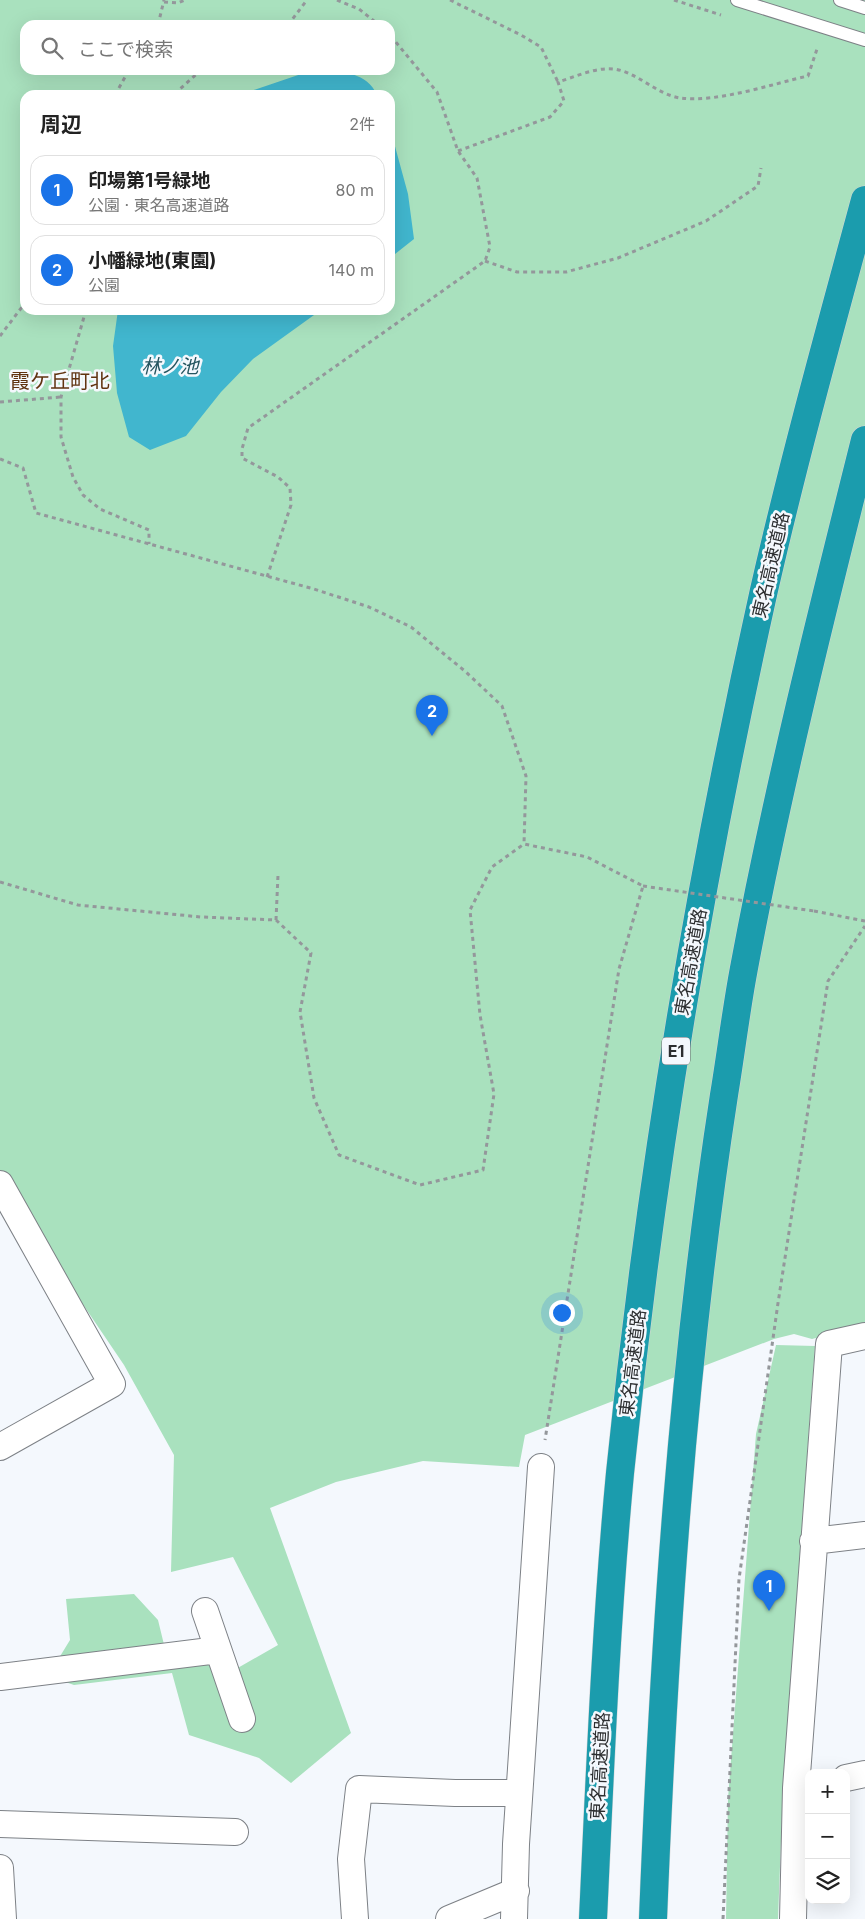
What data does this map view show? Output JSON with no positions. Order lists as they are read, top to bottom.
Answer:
{
  "streets": {
    "highway": ["東名高速道路", "E1"]
  },
  "districts": ["霞ケ丘町北"],
  "water": ["林ノ池"],
  "page": {
    "search": "ここで検索",
    "heading": ["周辺", "2件"],
    "list": [
      {
        "mark": "1",
        "name": "印場第1号緑地",
        "note": "公園 · 東名高速道路",
        "value": "80 m"
      },
      {
        "mark": "2",
        "name": "小幡緑地(東園)",
        "note": "公園",
        "value": "140 m"
      }
    ],
    "pins": ["2", "1"],
    "map_buttons": ["+", "−"]
  }
}
